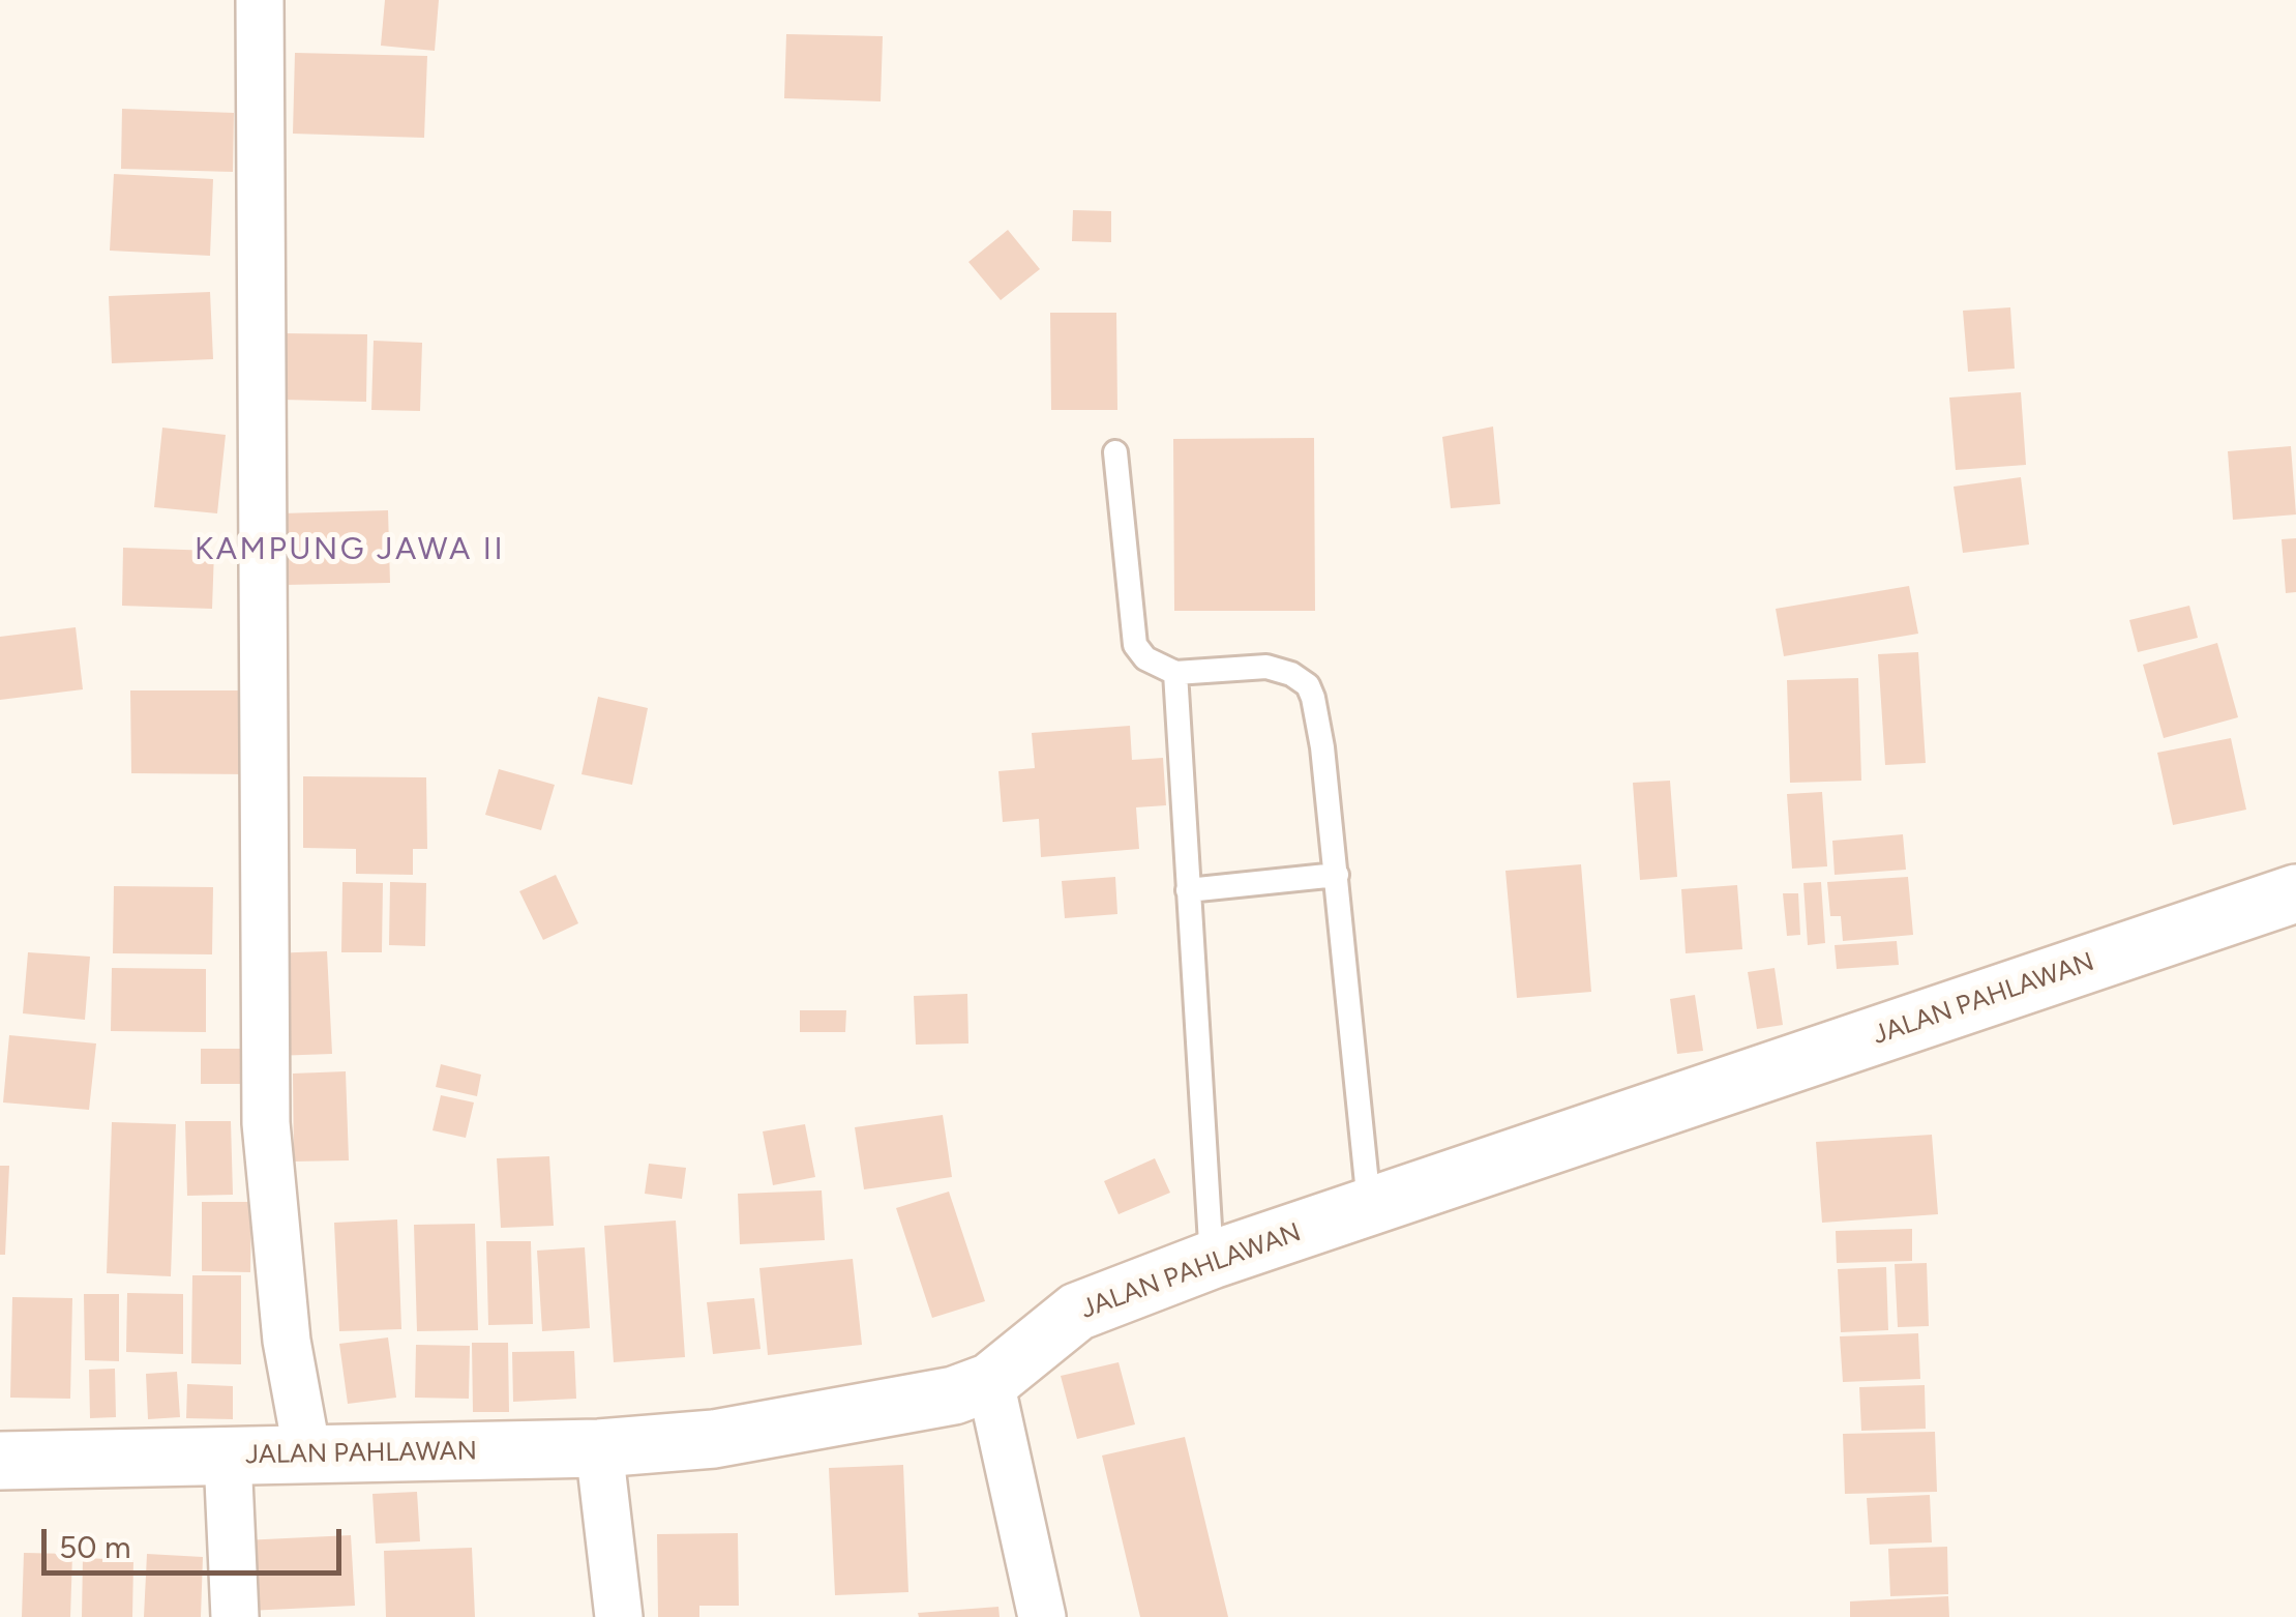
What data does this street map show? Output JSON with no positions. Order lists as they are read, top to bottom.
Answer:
{
  "streets": {
    "street": ["JALAN PAHLAWAN"]
  },
  "districts": ["KAMPUNG JAWA II"],
  "scale_bar": "50 m"
}
